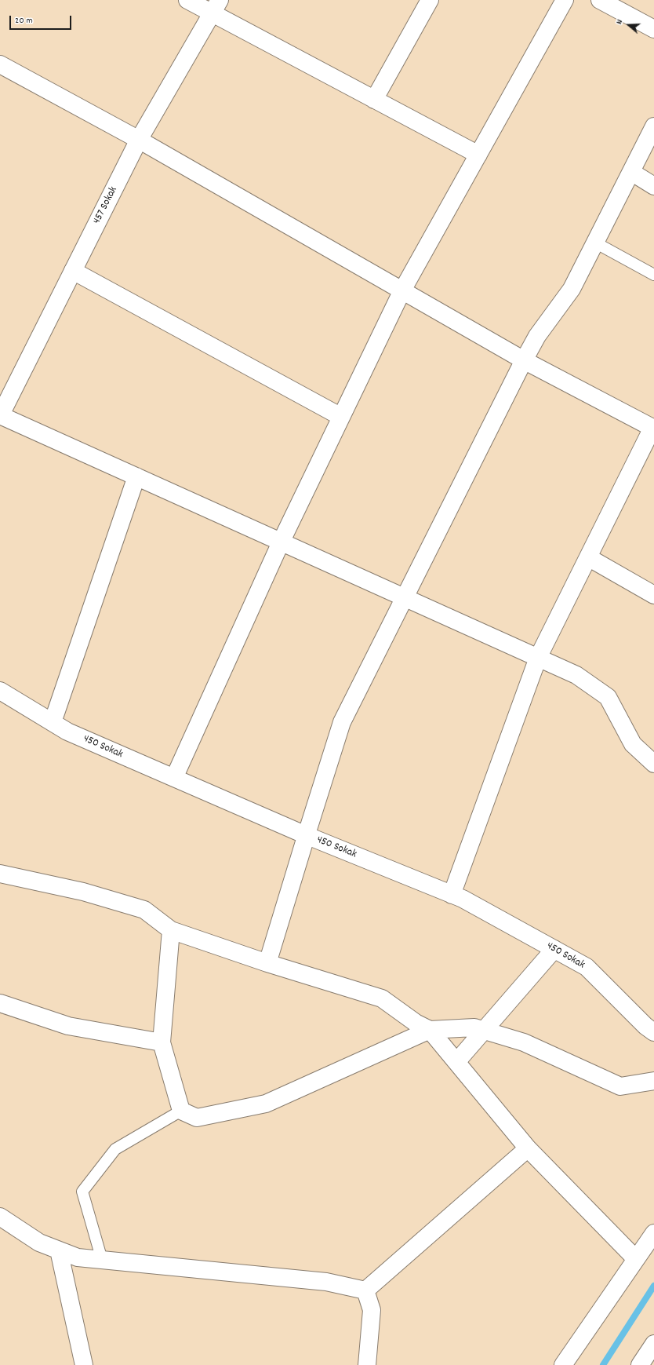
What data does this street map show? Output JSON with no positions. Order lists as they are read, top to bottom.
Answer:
{
  "streets": {
    "street": ["457 Sokak", "450 Sokak"]
  },
  "scale_bar": "20 m",
  "north": "left"
}
